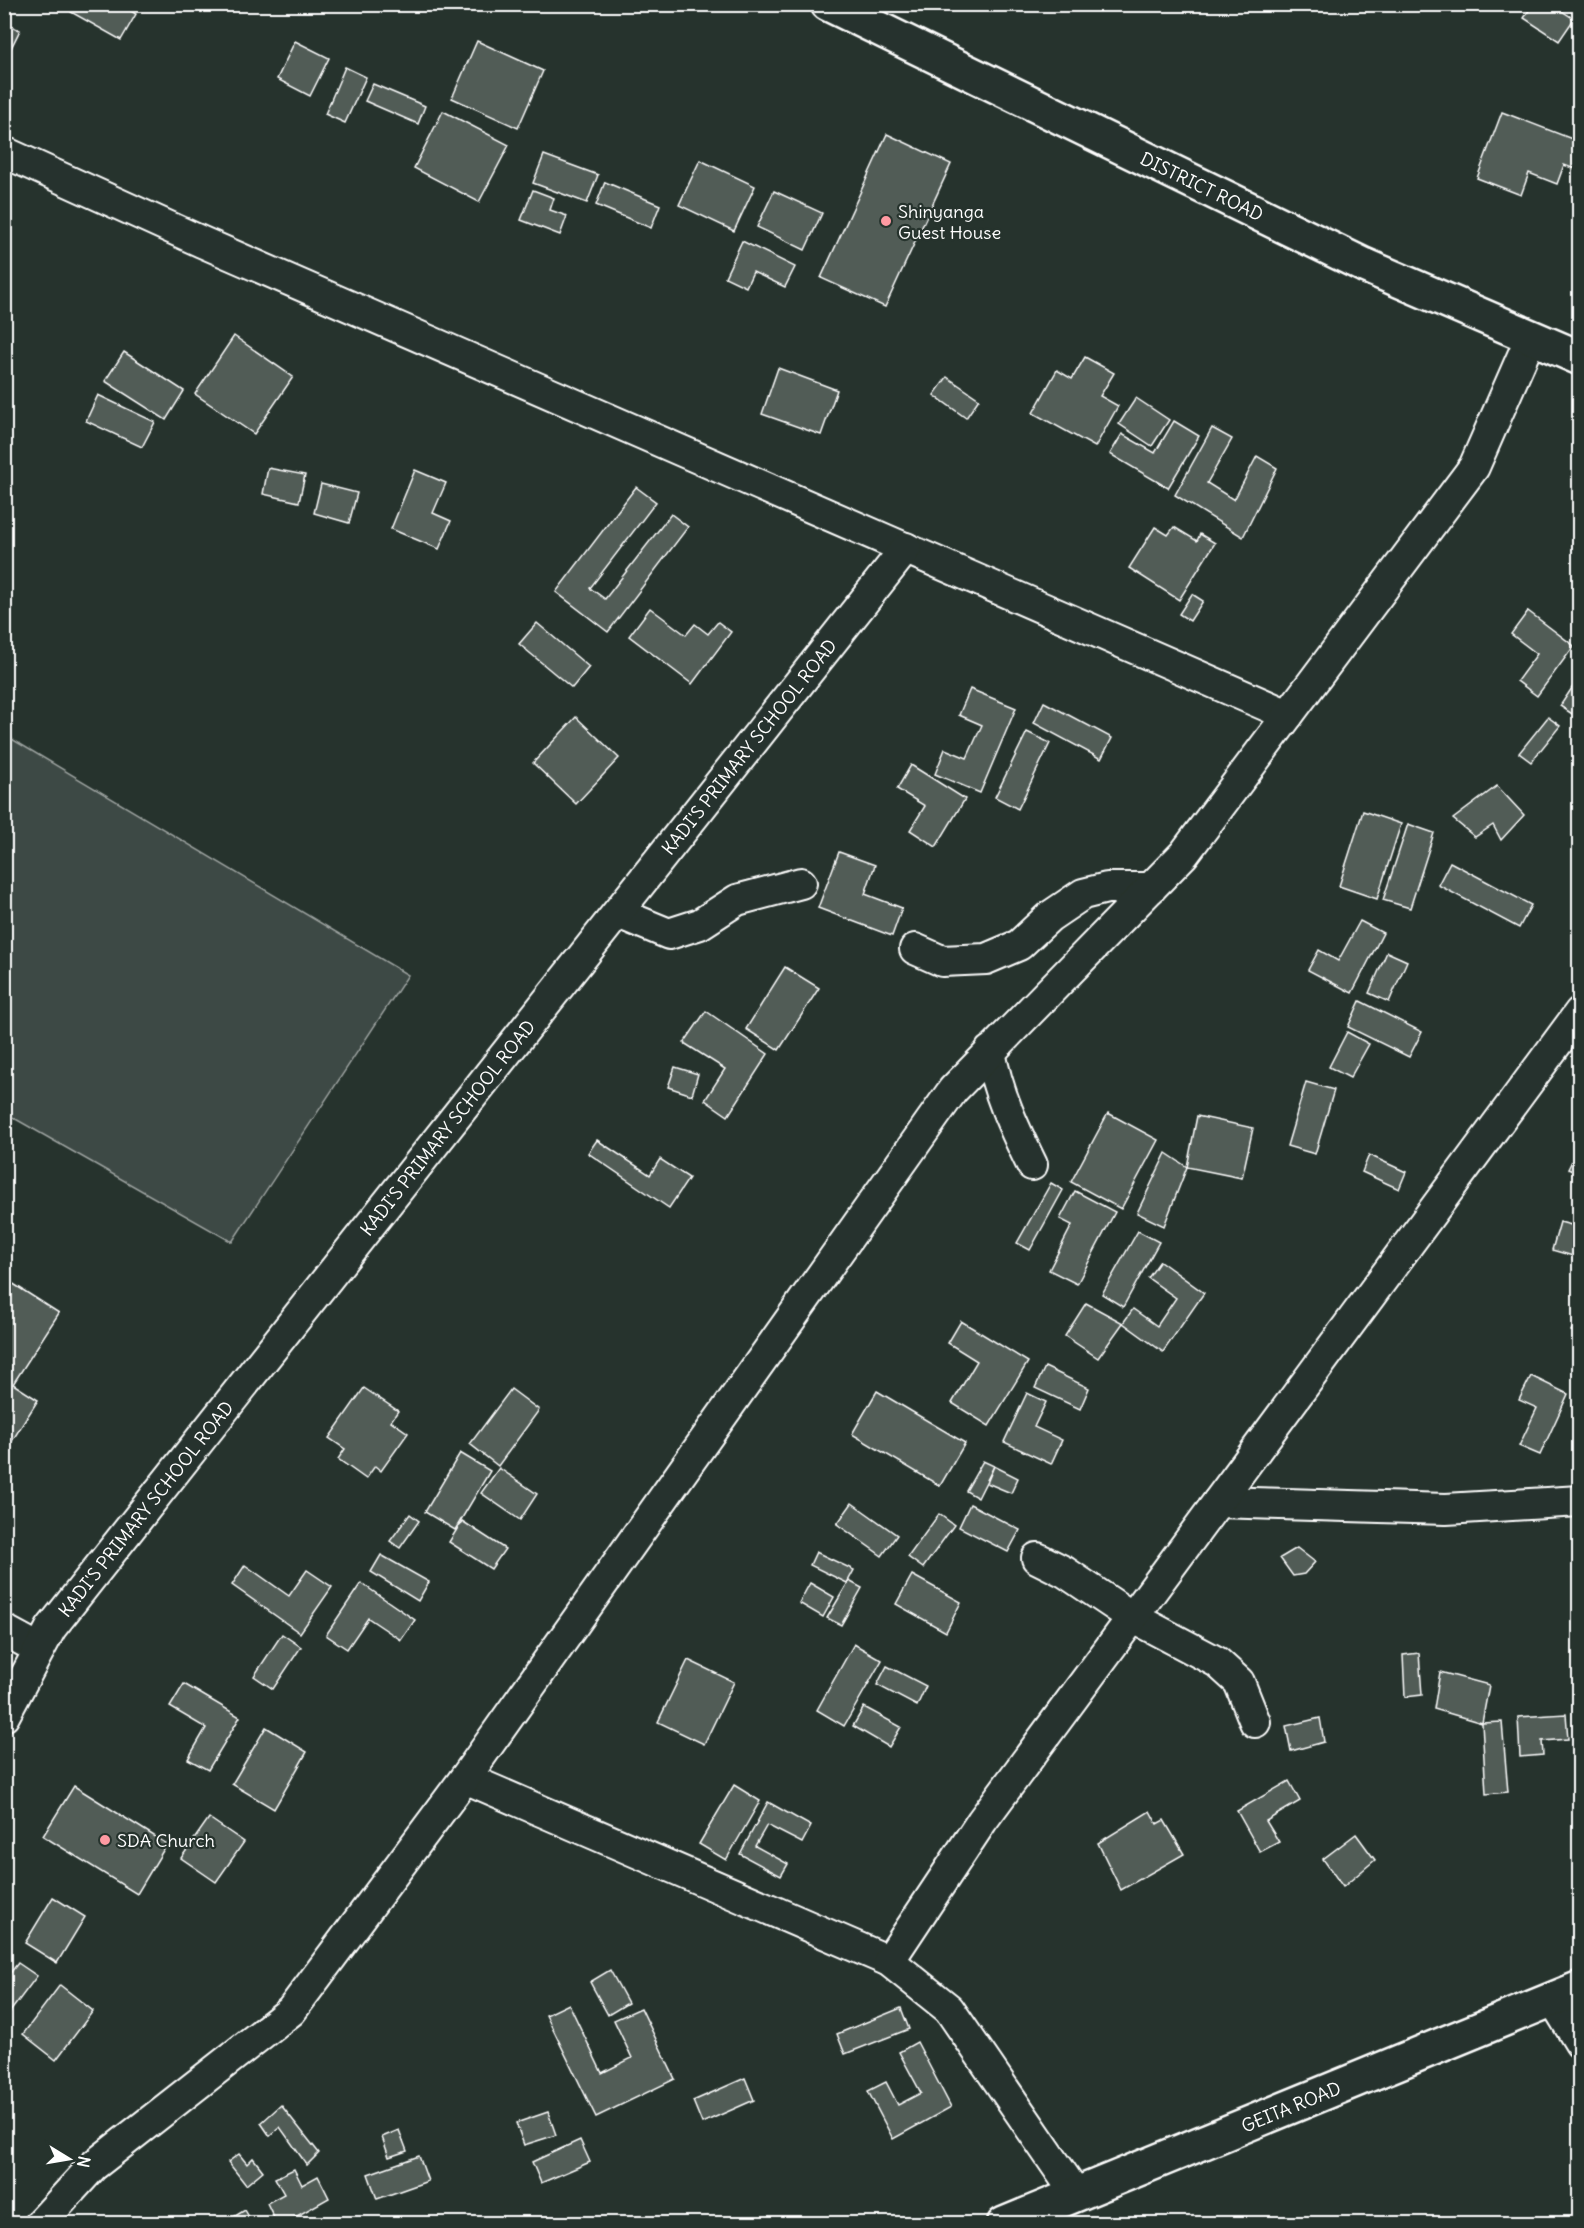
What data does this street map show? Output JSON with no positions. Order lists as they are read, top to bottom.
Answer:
{
  "streets": {
    "street": ["DISTRICT ROAD", "KADI'S PRIMARY SCHOOL ROAD", "GEITA ROAD"]
  },
  "places": ["Shinyanga Guest House", "SDA Church"],
  "north": "right"
}
